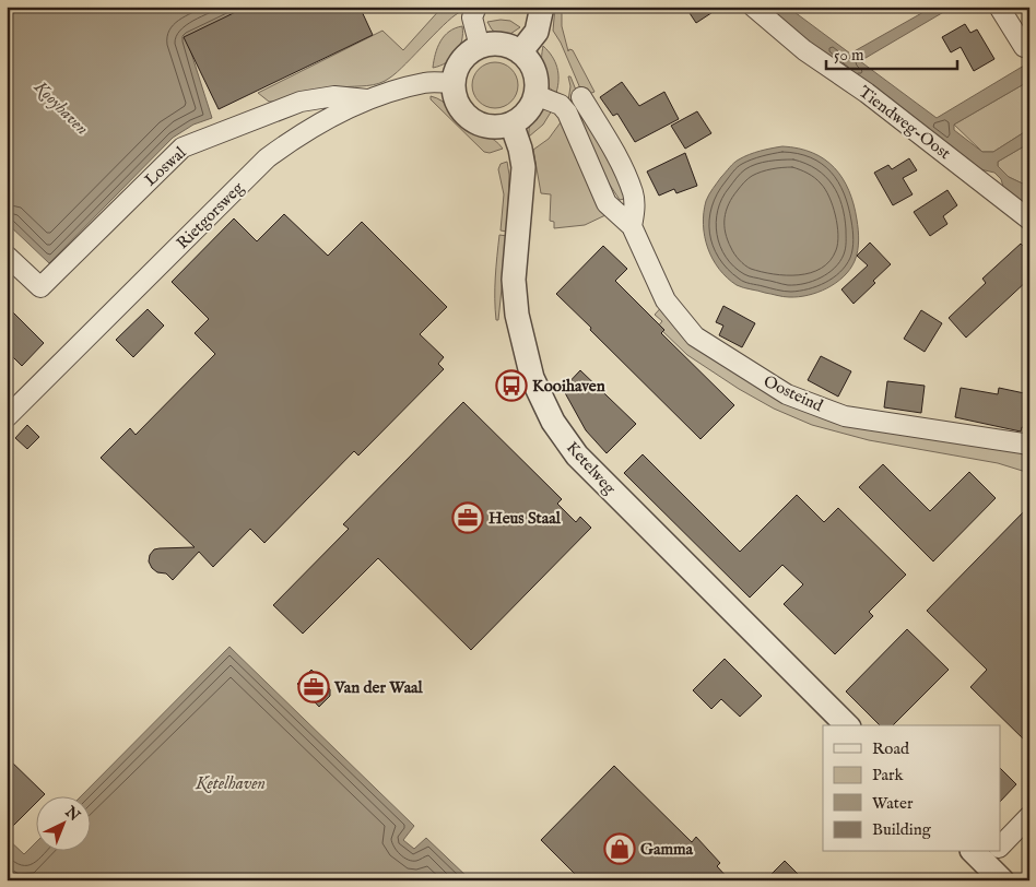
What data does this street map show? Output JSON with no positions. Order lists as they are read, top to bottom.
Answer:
{
  "streets": {
    "street": [
      "Tiendweg-Oost",
      "Loswal",
      "Rietgorsweg",
      "Oosteind",
      "Ketelweg"
    ]
  },
  "crossings": [
    ["Loswal", "Rietgorsweg"],
    ["Rietgorsweg", "Oosteind"],
    ["Rietgorsweg", "Ketelweg"],
    ["Oosteind", "Ketelweg"]
  ],
  "water": ["Kooyhaven", "Ketelhaven"],
  "places": {
    "bus stop": ["Kooihaven"],
    "office": ["Heus Staal", "Van der Waal"],
    "shop": ["Gamma"]
  },
  "legend": [
    "Road",
    "Park",
    "Water",
    "Building"
  ],
  "scale_bar": "50 m",
  "north": "top right"
}
